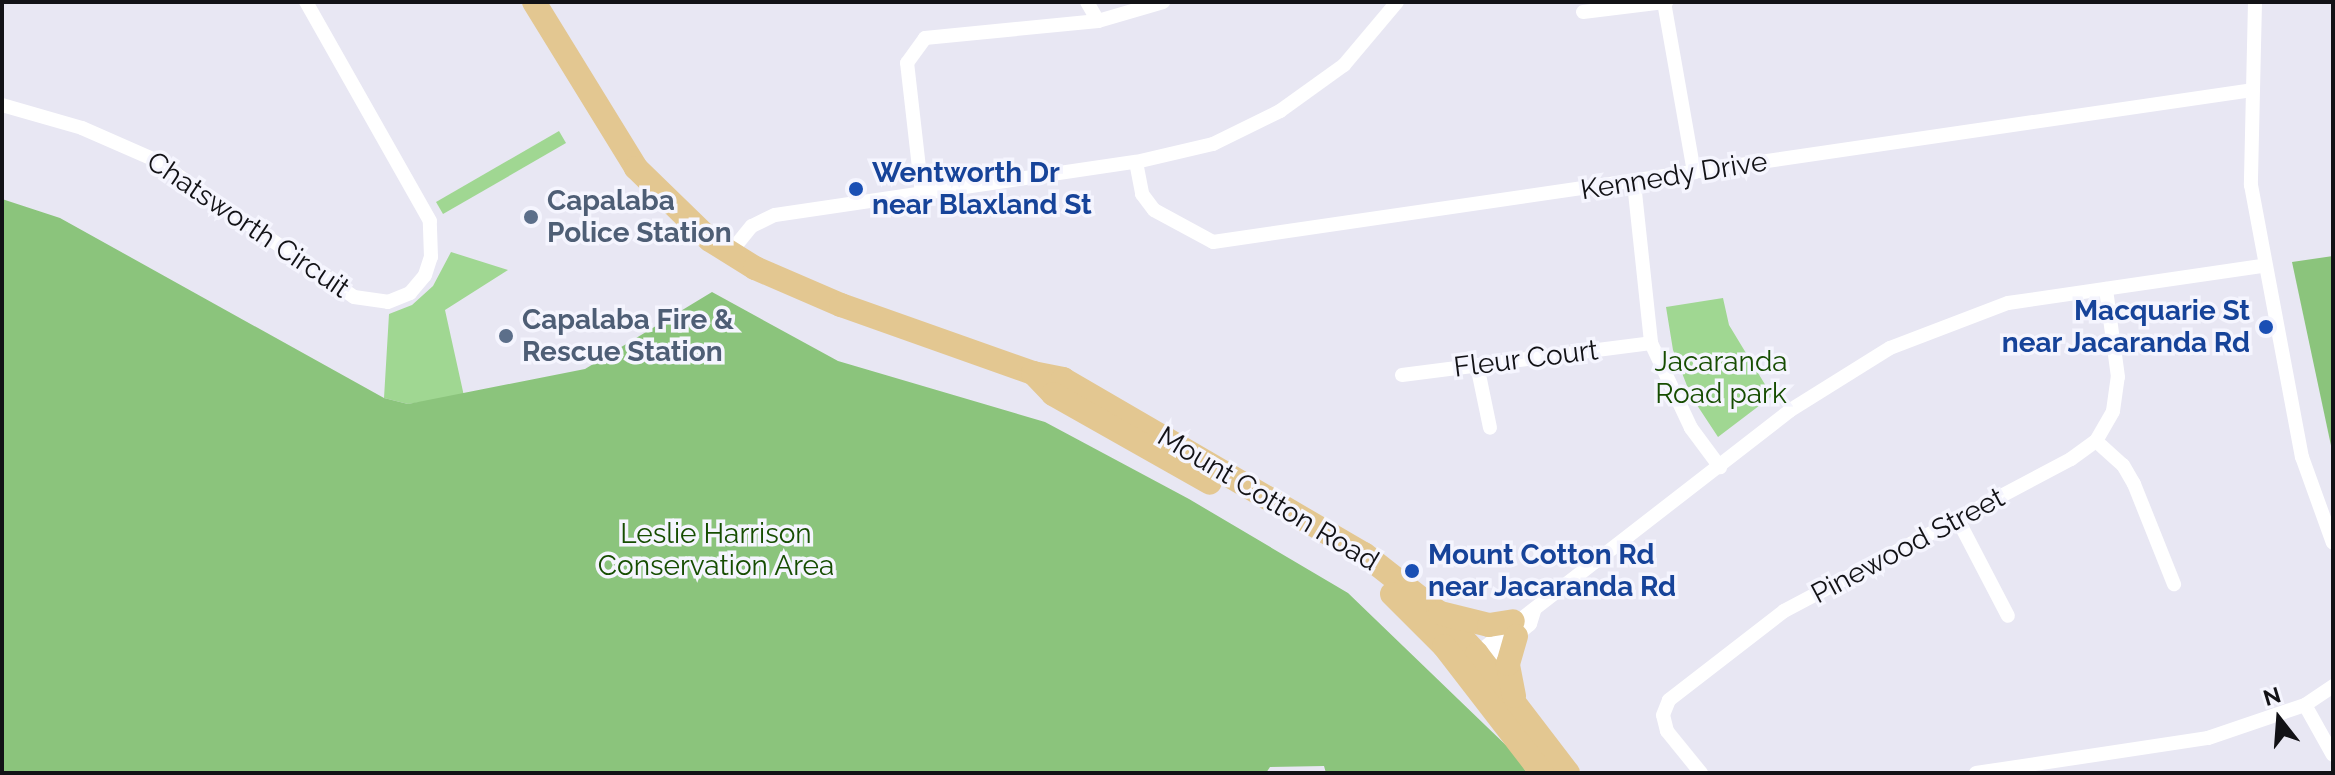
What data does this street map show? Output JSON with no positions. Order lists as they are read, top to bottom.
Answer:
{
  "streets": {
    "main road": ["Mount Cotton Road"],
    "street": [
      "Kennedy Drive",
      "Chatsworth Circuit",
      "Fleur Court",
      "Pinewood Street"
    ]
  },
  "parks": ["Jacaranda Road park", "Leslie Harrison Conservation Area"],
  "places": [
    "Wentworth Dr near Blaxland St",
    "Capalaba Police Station",
    "Macquarie St near Jacaranda Rd",
    "Capalaba Fire & Rescue Station",
    "Mount Cotton Rd near Jacaranda Rd"
  ],
  "north": "top"
}
